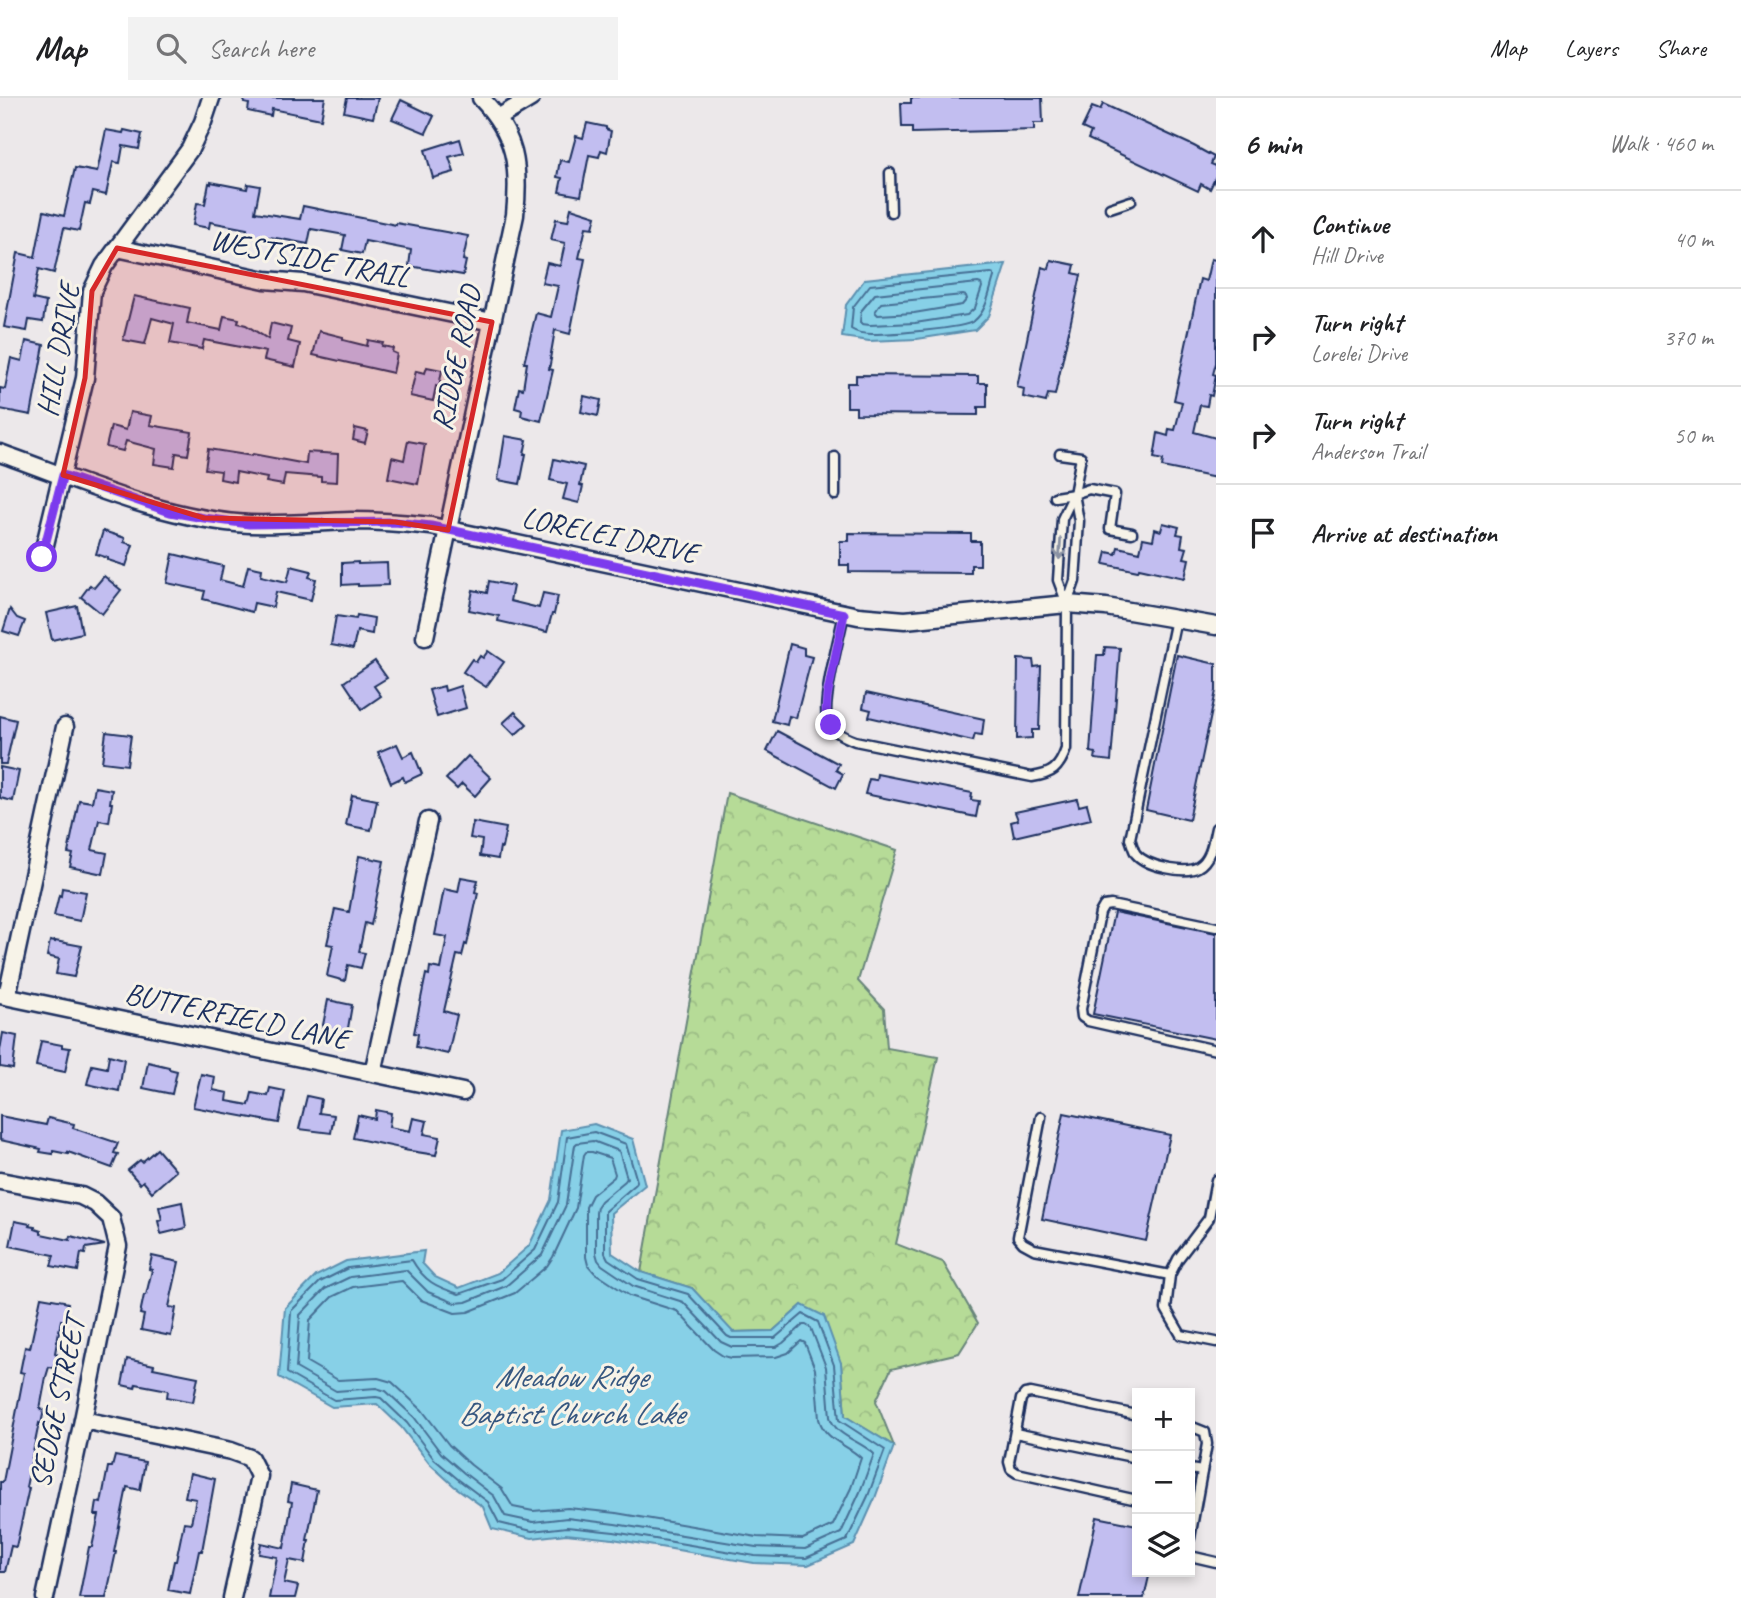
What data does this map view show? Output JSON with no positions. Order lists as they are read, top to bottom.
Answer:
{
  "streets": {
    "street": [
      "WESTSIDE TRAIL",
      "HILL DRIVE",
      "RIDGE ROAD",
      "LORELEI DRIVE",
      "BUTTERFIELD LANE",
      "SEDGE STREET"
    ]
  },
  "crossings": [
    ["WESTSIDE TRAIL", "HILL DRIVE"],
    ["WESTSIDE TRAIL", "RIDGE ROAD"],
    ["HILL DRIVE", "LORELEI DRIVE"],
    ["RIDGE ROAD", "LORELEI DRIVE"]
  ],
  "water": ["Meadow Ridge Baptist Church Lake"],
  "page": {
    "header": "Map",
    "search": "Search here",
    "nav": ["Map", "Layers", "Share"],
    "heading": ["6 min", "Walk · 460 m"],
    "list": [
      ["Continue", "Hill Drive", "40 m"],
      ["Turn right", "Lorelei Drive", "370 m"],
      ["Turn right", "Anderson Trail", "50 m"],
      "Arrive at destination"
    ],
    "map_buttons": ["+", "−"]
  }
}
